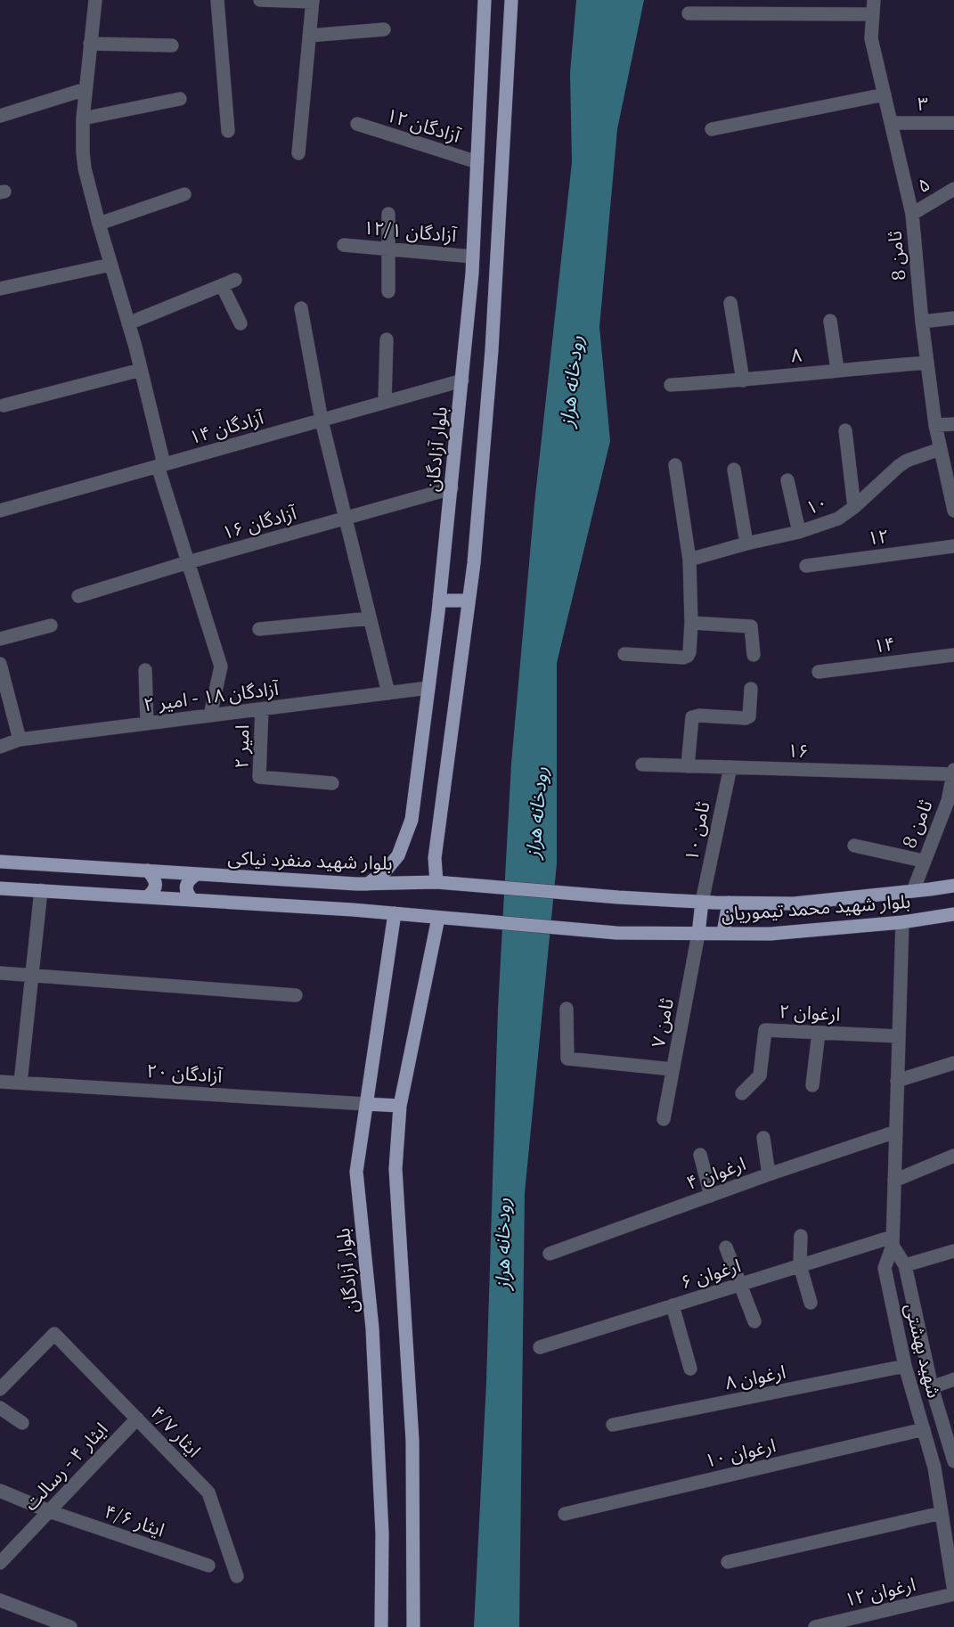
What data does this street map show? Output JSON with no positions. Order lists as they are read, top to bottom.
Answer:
{
  "streets": {
    "main road": ["بلوار آزادگان", "بلوار شهید منفرد نیاکی", "بلوار شهید محمد تیموریان"],
    "street": [
      "۳",
      "آزادگان ۱۲",
      "۵",
      "آزادگان ۱۲/۱",
      "ثامن 8",
      "۸",
      "آزادگان ۱۴",
      "۱۰",
      "آزادگان ۱۶",
      "۱۲",
      "۱۴",
      "آزادگان ۱۸ - امیر ۲",
      "امیر ۲",
      "۱۶",
      "ثامن ۱۰",
      "ارغوان ۲",
      "ثامن ۷",
      "آزادگان ۲۰",
      "ارغوان ۴",
      "ارغوان ۶",
      "شهید بهشتی",
      "ارغوان ۸",
      "ایثار ۴/۷",
      "ارغوان ۱۰",
      "ایثار ۴ - رسالت",
      "ایثار ۴/۶",
      "ارغوان ۱۲"
    ]
  },
  "crossings": [
    ["۳", "ثامن 8"],
    ["آزادگان ۱۲", "بلوار آزادگان"],
    ["۵", "ثامن 8"],
    ["آزادگان ۱۲/۱", "بلوار آزادگان"],
    ["ثامن 8", "۸"],
    ["ثامن 8", "۱۰"],
    ["ثامن 8", "۱۶"],
    ["ثامن 8", "بلوار شهید محمد تیموریان"],
    ["آزادگان ۱۴", "بلوار آزادگان"],
    ["بلوار آزادگان", "آزادگان ۱۶"],
    ["بلوار آزادگان", "آزادگان ۱۸ - امیر ۲"],
    ["بلوار آزادگان", "بلوار شهید منفرد نیاکی"],
    ["بلوار آزادگان", "آزادگان ۲۰"],
    ["آزادگان ۱۸ - امیر ۲", "امیر ۲"],
    ["۱۶", "ثامن ۱۰"],
    ["ثامن ۱۰", "بلوار شهید محمد تیموریان"],
    ["بلوار شهید منفرد نیاکی", "بلوار شهید محمد تیموریان"],
    ["بلوار شهید محمد تیموریان", "ثامن ۷"],
    ["بلوار شهید محمد تیموریان", "شهید بهشتی"],
    ["ارغوان ۲", "شهید بهشتی"],
    ["ارغوان ۴", "شهید بهشتی"],
    ["ارغوان ۶", "شهید بهشتی"],
    ["شهید بهشتی", "ارغوان ۸"],
    ["شهید بهشتی", "ارغوان ۱۰"],
    ["شهید بهشتی", "ارغوان ۱۲"],
    ["ایثار ۴/۷", "ایثار ۴ - رسالت"],
    ["ایثار ۴ - رسالت", "ایثار ۴/۶"]
  ],
  "water": ["رودخانه هراز"]
}
